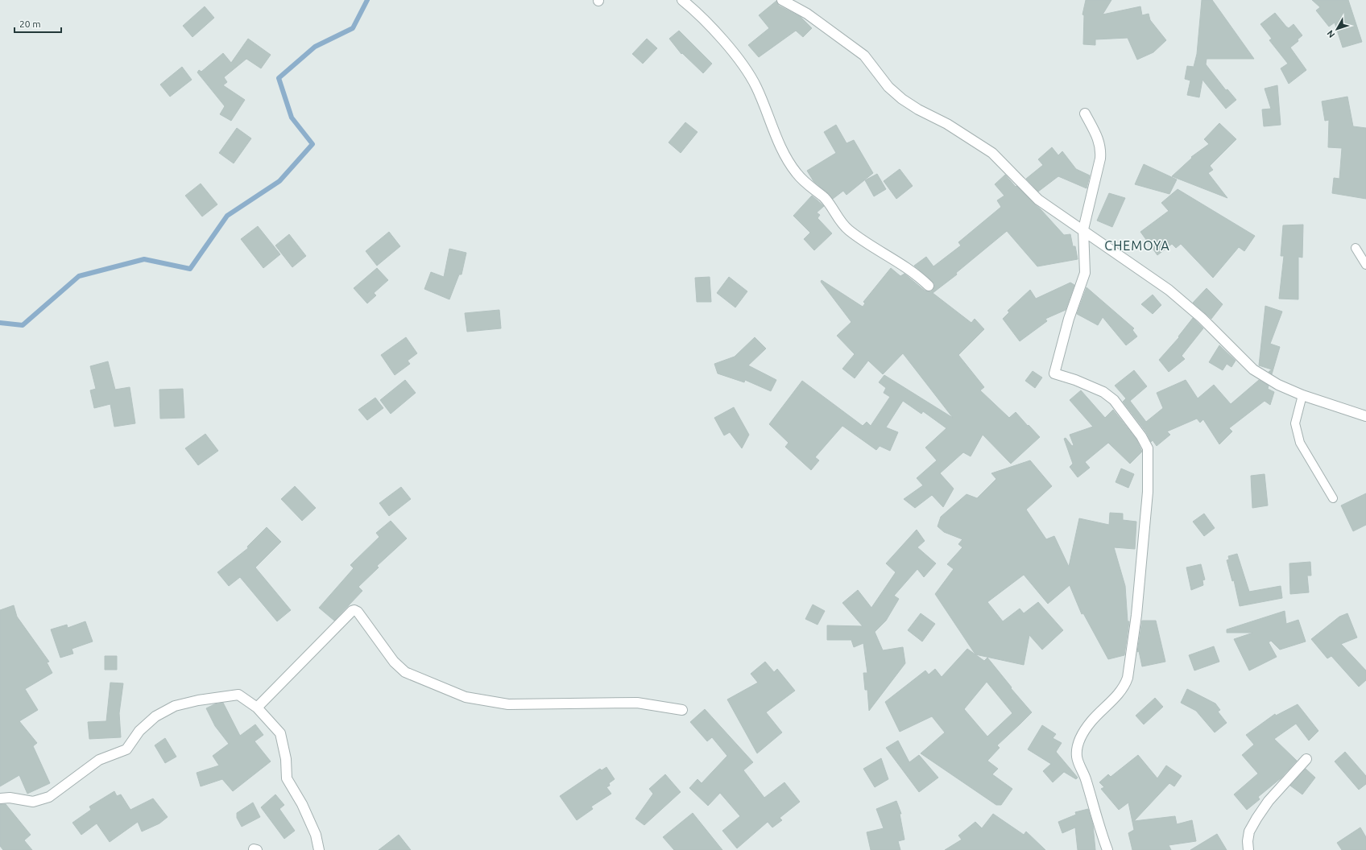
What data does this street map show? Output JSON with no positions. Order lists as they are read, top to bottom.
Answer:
{
  "districts": ["CHEMOYA"],
  "scale_bar": "20 m",
  "north": "bottom left"
}
